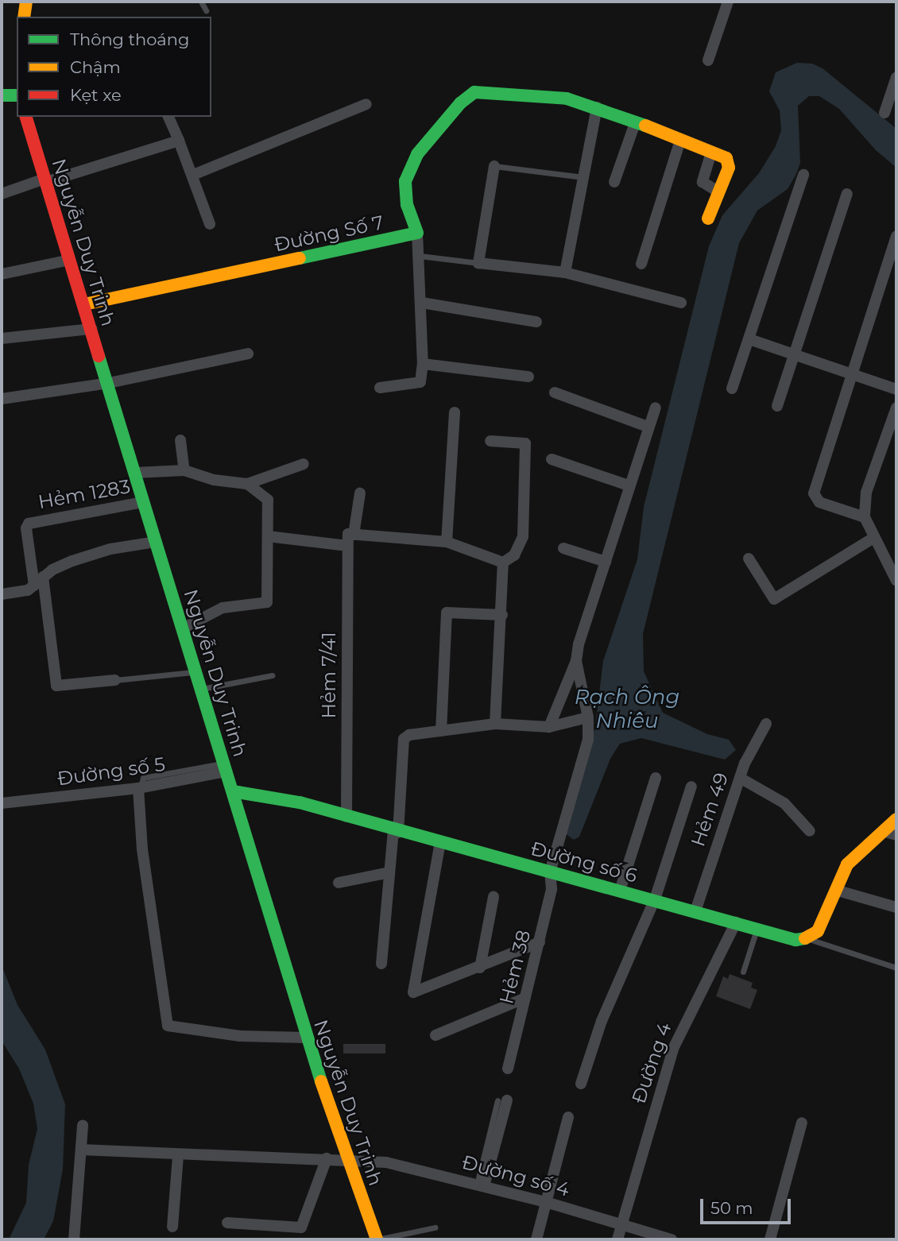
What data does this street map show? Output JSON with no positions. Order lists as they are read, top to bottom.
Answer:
{
  "streets": {
    "street": [
      "Đường Số 7",
      "Nguyễn Duy Trinh",
      "Hẻm 1283",
      "Hẻm 7/41",
      "Đường số 5",
      "Hẻm 49",
      "Đường số 6",
      "Hẻm 38",
      "Đường 4",
      "Đường số 4"
    ]
  },
  "crossings": [
    ["Đường Số 7", "Nguyễn Duy Trinh"],
    ["Nguyễn Duy Trinh", "Hẻm 1283"],
    ["Nguyễn Duy Trinh", "Đường số 5"],
    ["Nguyễn Duy Trinh", "Đường số 6"],
    ["Nguyễn Duy Trinh", "Đường số 4"],
    ["Hẻm 7/41", "Đường số 6"],
    ["Hẻm 49", "Đường số 6"],
    ["Đường số 6", "Hẻm 38"],
    ["Đường số 6", "Đường 4"],
    ["Đường 4", "Đường số 4"]
  ],
  "water": ["Rạch Ông Nhiêu"],
  "legend": ["Thông thoáng", "Chậm", "Kẹt xe"],
  "scale_bar": "50 m"
}
